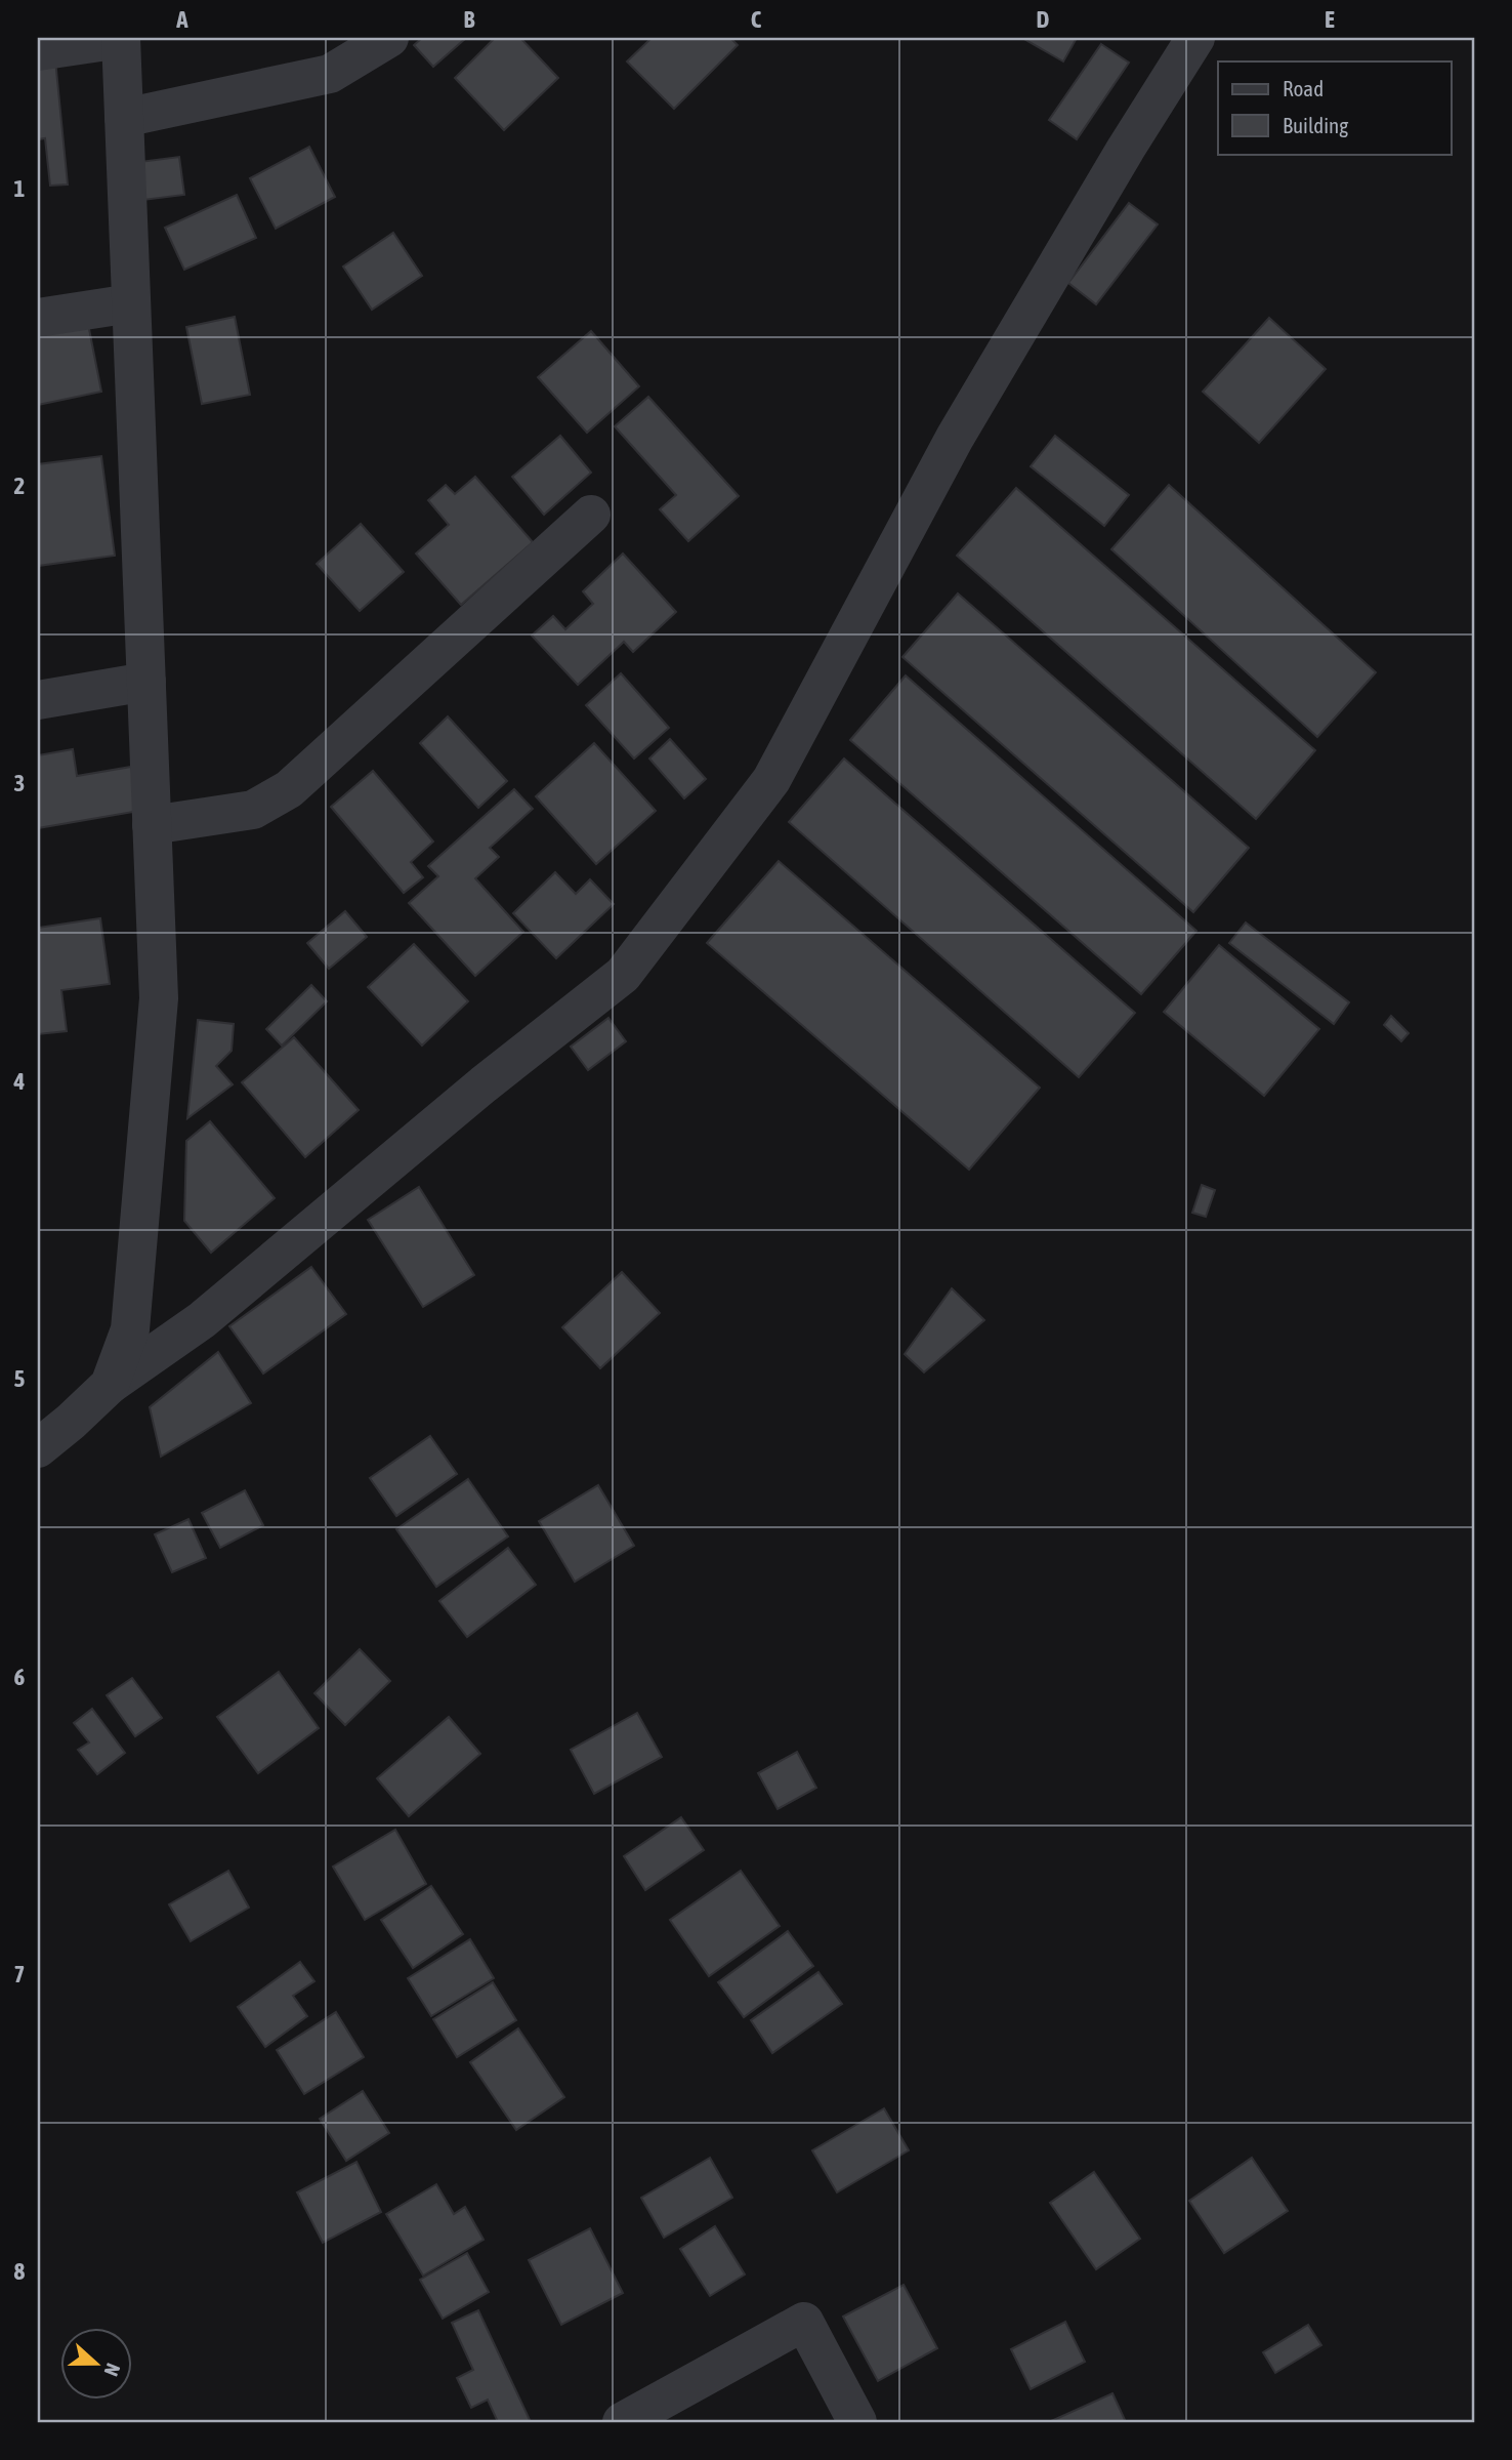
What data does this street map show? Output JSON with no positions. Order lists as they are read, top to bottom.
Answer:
{
  "legend": ["Road", "Building"],
  "north": "right",
  "grid": {
    "columns": [
      "A",
      "B",
      "C",
      "D",
      "E"
    ],
    "rows": [
      "1",
      "2",
      "3",
      "4",
      "5",
      "6",
      "7",
      "8"
    ]
  }
}
